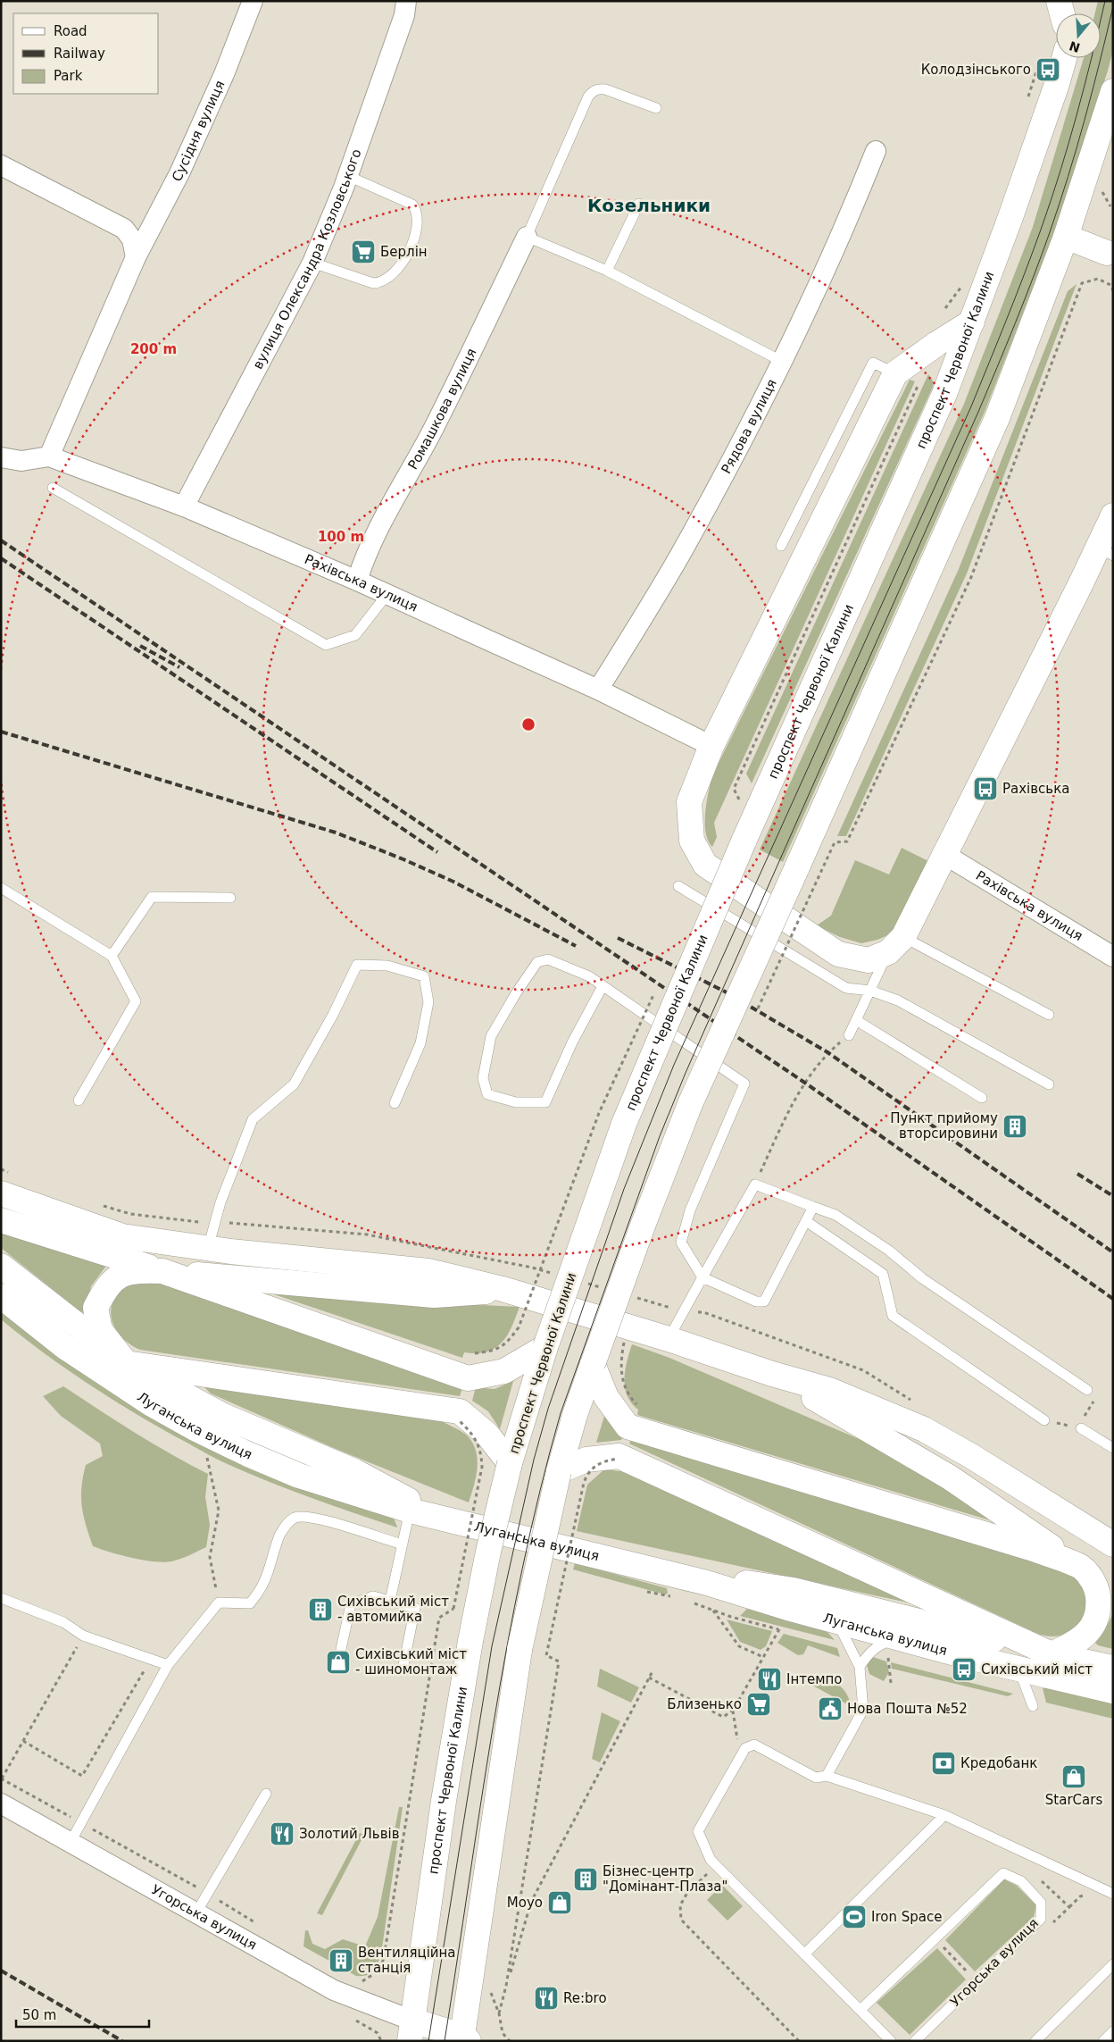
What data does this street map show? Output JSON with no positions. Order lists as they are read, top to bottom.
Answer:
{
  "streets": {
    "main road": ["проспект Червоної Калини", "Луганська вулиця"],
    "street": [
      "Сусідня вулиця",
      "вулиця Олександра Козловського",
      "Ромашкова вулиця",
      "Рядова вулиця",
      "Рахівська вулиця",
      "Угорська вулиця"
    ]
  },
  "crossings": [
    ["Сусідня вулиця", "Рахівська вулиця"],
    ["вулиця Олександра Козловського", "Рахівська вулиця"],
    ["проспект Червоної Калини", "Угорська вулиця"],
    ["Ромашкова вулиця", "Рахівська вулиця"],
    ["Рядова вулиця", "Рахівська вулиця"]
  ],
  "districts": ["Козельники"],
  "places": {
    "bus stop": ["Колодзінського", "Рахівська", "Сихівський міст"],
    "supermarket": ["Берлін", "Близенько"],
    "building": [
      "Пункт прийому вторсировини",
      "Сихівський міст - автомийка",
      "Бізнес-центр \"Домінант-Плаза\"",
      "Вентиляційна станція"
    ],
    "shop": ["Сихівський міст - шиномонтаж", "StarCars", "Moyo"],
    "restaurant": ["Інтемпо", "Золотий Львів", "Re:bro"],
    "public building": ["Нова Пошта №52"],
    "bank": ["Кредобанк"],
    "sports": ["Iron Space"]
  },
  "legend": ["Road", "Railway", "Park"],
  "scale_bar": "50 m",
  "north": "bottom",
  "rings": ["200 m", "100 m"]
}
